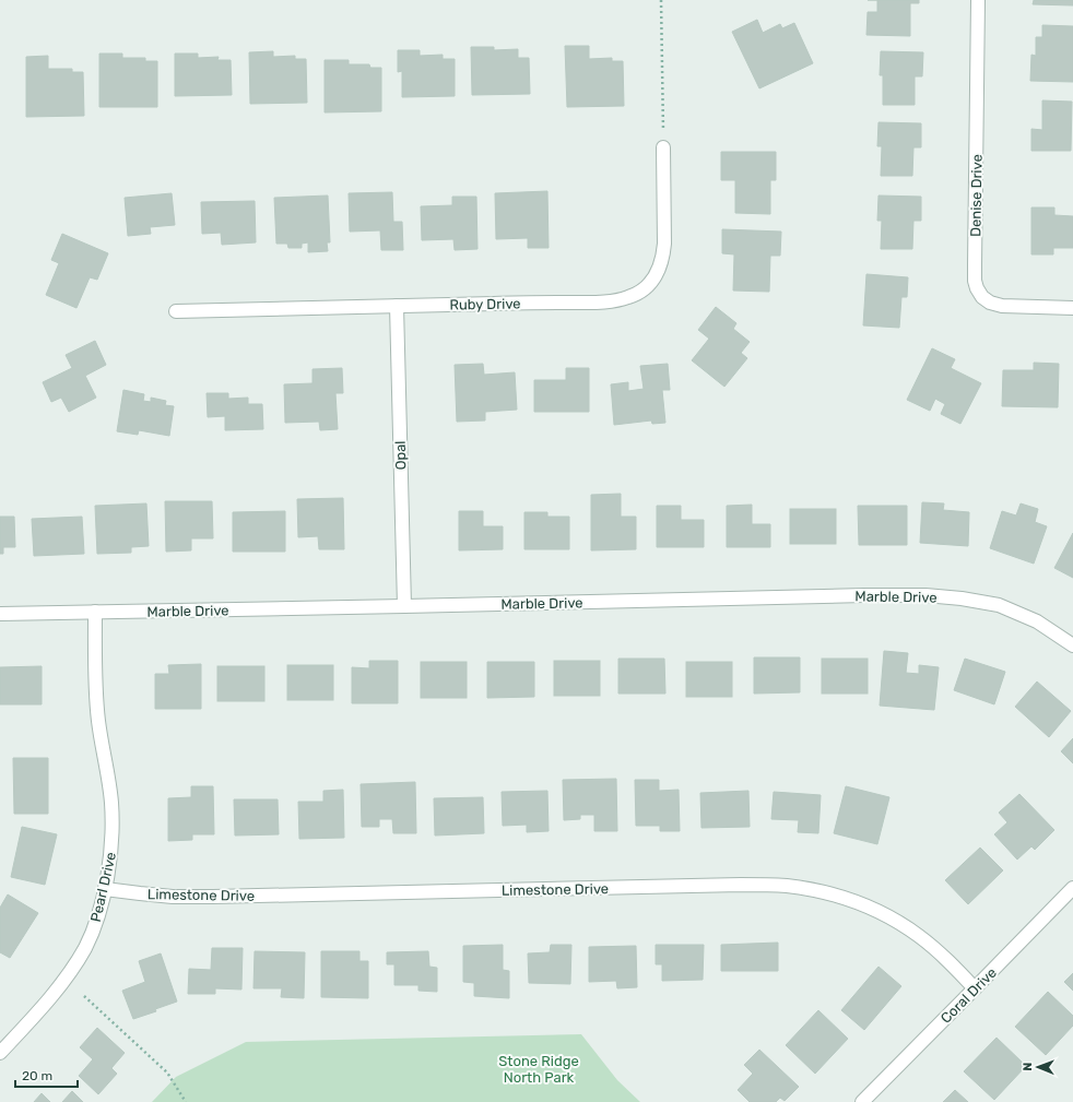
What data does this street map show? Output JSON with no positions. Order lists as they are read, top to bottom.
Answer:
{
  "streets": {
    "street": [
      "Denise Drive",
      "Ruby Drive",
      "Opal",
      "Marble Drive",
      "Pearl Drive",
      "Limestone Drive",
      "Coral Drive"
    ]
  },
  "crossings": [
    ["Ruby Drive", "Opal"],
    ["Opal", "Marble Drive"],
    ["Marble Drive", "Pearl Drive"],
    ["Pearl Drive", "Limestone Drive"],
    ["Limestone Drive", "Coral Drive"]
  ],
  "parks": ["Stone Ridge North Park"],
  "scale_bar": "20 m",
  "north": "left"
}
